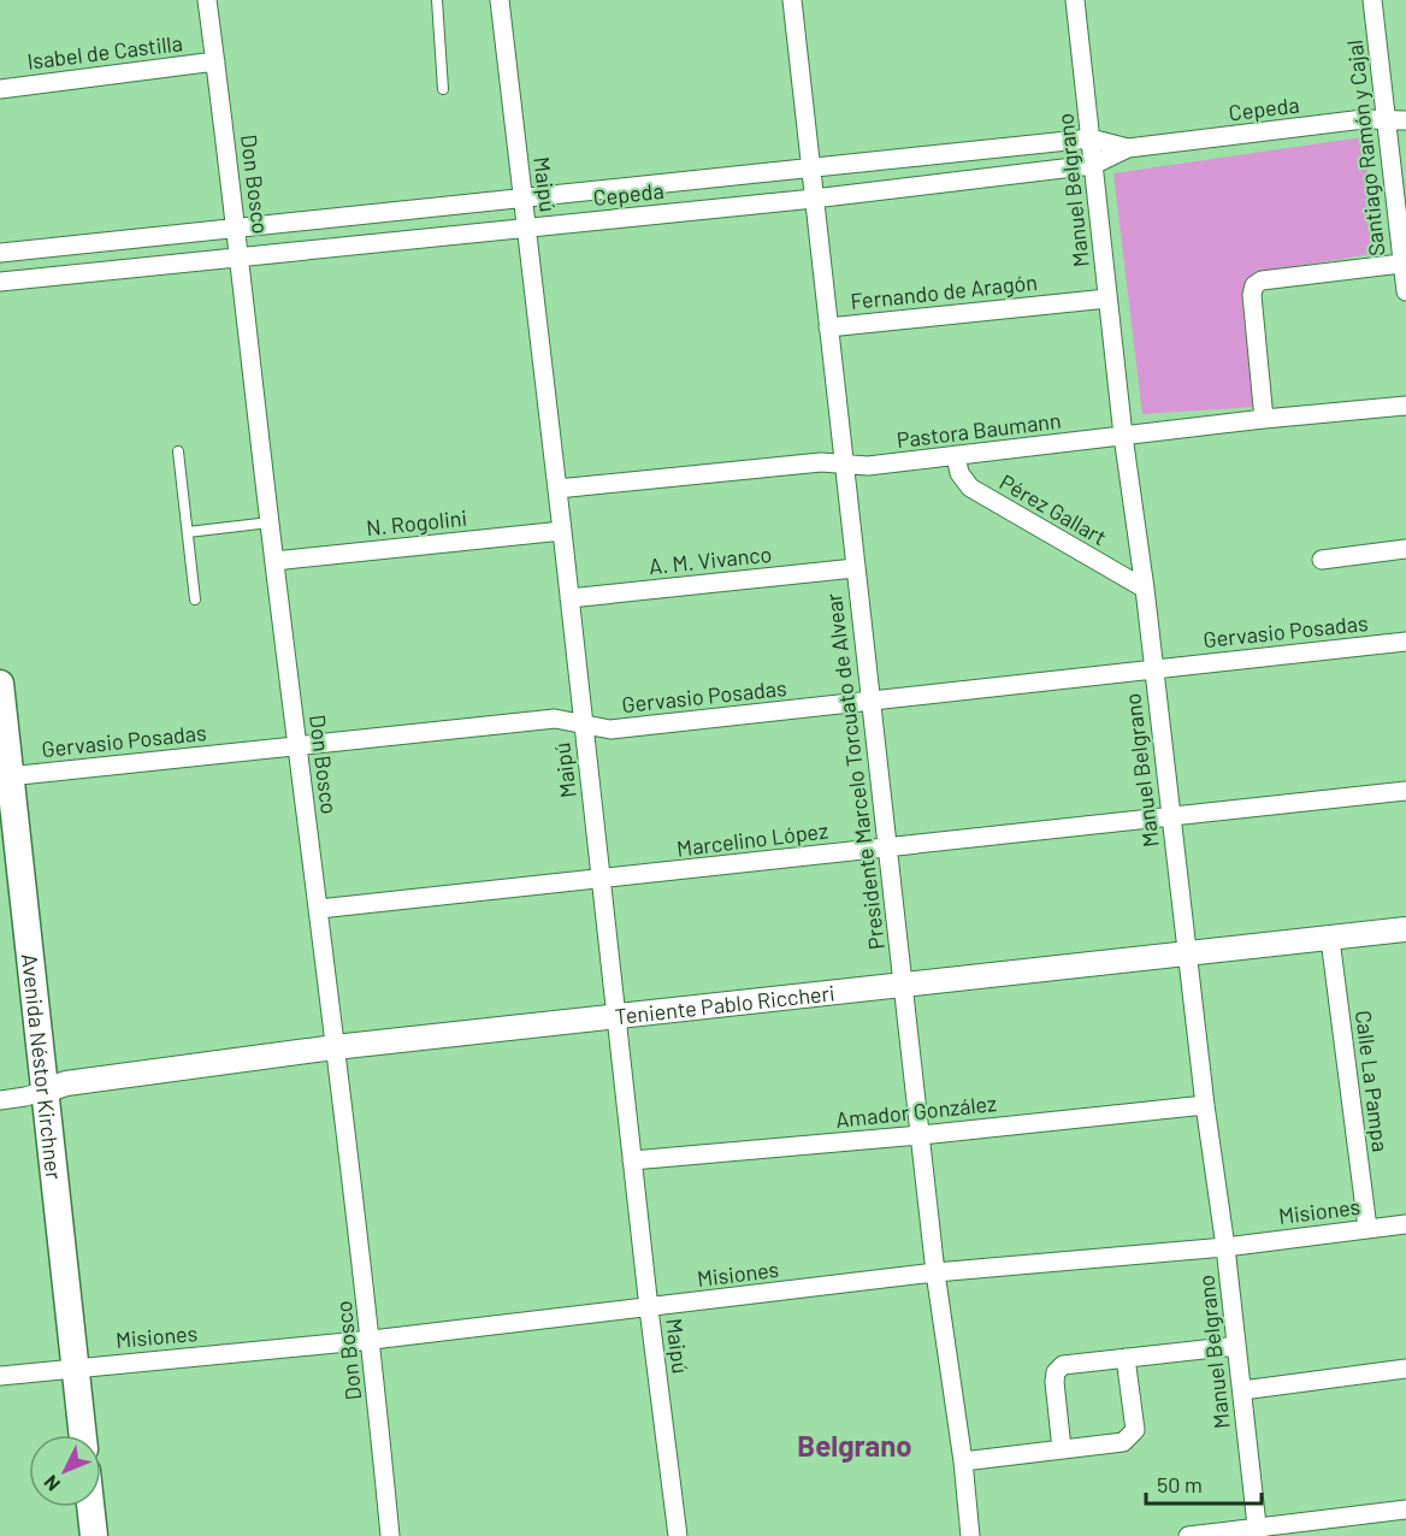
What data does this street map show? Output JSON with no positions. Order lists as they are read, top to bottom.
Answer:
{
  "streets": {
    "main road": ["Avenida Néstor Kirchner"],
    "street": [
      "Isabel de Castilla",
      "Cepeda",
      "Santiago Ramón y Cajal",
      "Don Bosco",
      "Maipú",
      "Manuel Belgrano",
      "Fernando de Aragón",
      "Pastora Baumann",
      "Pérez Gallart",
      "N. Rogolini",
      "A. M. Vivanco",
      "Gervasio Posadas",
      "Presidente Marcelo Torcuato de Alvear",
      "Marcelino López",
      "Teniente Pablo Riccheri",
      "Calle La Pampa",
      "Amador González",
      "Misiones"
    ]
  },
  "crossings": [
    ["Isabel de Castilla", "Don Bosco"],
    ["Cepeda", "Santiago Ramón y Cajal"],
    ["Cepeda", "Don Bosco"],
    ["Cepeda", "Maipú"],
    ["Cepeda", "Manuel Belgrano"],
    ["Cepeda", "Presidente Marcelo Torcuato de Alvear"],
    ["Don Bosco", "N. Rogolini"],
    ["Don Bosco", "Gervasio Posadas"],
    ["Don Bosco", "Marcelino López"],
    ["Don Bosco", "Teniente Pablo Riccheri"],
    ["Don Bosco", "Misiones"],
    ["Maipú", "Pastora Baumann"],
    ["Maipú", "N. Rogolini"],
    ["Maipú", "A. M. Vivanco"],
    ["Maipú", "Gervasio Posadas"],
    ["Maipú", "Marcelino López"],
    ["Maipú", "Teniente Pablo Riccheri"],
    ["Maipú", "Amador González"],
    ["Maipú", "Misiones"],
    ["Manuel Belgrano", "Fernando de Aragón"],
    ["Manuel Belgrano", "Pastora Baumann"],
    ["Manuel Belgrano", "Pérez Gallart"],
    ["Manuel Belgrano", "Gervasio Posadas"],
    ["Manuel Belgrano", "Marcelino López"],
    ["Manuel Belgrano", "Teniente Pablo Riccheri"],
    ["Manuel Belgrano", "Amador González"],
    ["Manuel Belgrano", "Misiones"],
    ["Fernando de Aragón", "Presidente Marcelo Torcuato de Alvear"],
    ["Pastora Baumann", "Pérez Gallart"],
    ["Pastora Baumann", "Presidente Marcelo Torcuato de Alvear"],
    ["A. M. Vivanco", "Presidente Marcelo Torcuato de Alvear"],
    ["Gervasio Posadas", "Presidente Marcelo Torcuato de Alvear"],
    ["Gervasio Posadas", "Avenida Néstor Kirchner"],
    ["Presidente Marcelo Torcuato de Alvear", "Marcelino López"],
    ["Presidente Marcelo Torcuato de Alvear", "Teniente Pablo Riccheri"],
    ["Presidente Marcelo Torcuato de Alvear", "Amador González"],
    ["Presidente Marcelo Torcuato de Alvear", "Misiones"],
    ["Teniente Pablo Riccheri", "Avenida Néstor Kirchner"],
    ["Teniente Pablo Riccheri", "Calle La Pampa"],
    ["Avenida Néstor Kirchner", "Misiones"],
    ["Calle La Pampa", "Misiones"]
  ],
  "districts": ["Belgrano"],
  "scale_bar": "50 m",
  "north": "bottom left"
}
